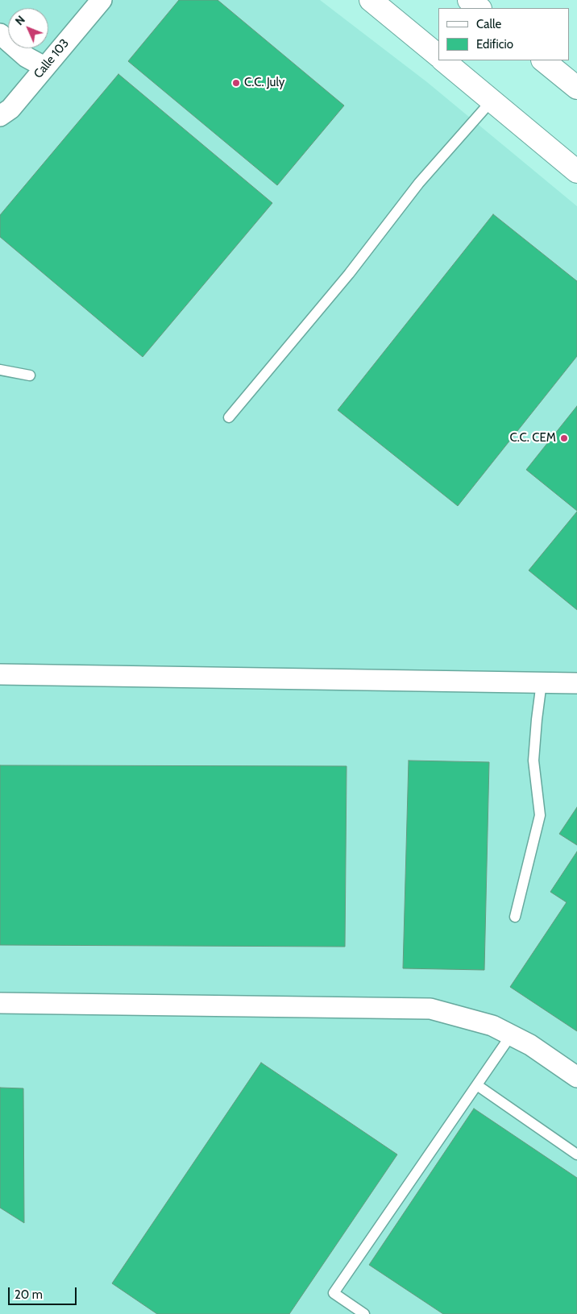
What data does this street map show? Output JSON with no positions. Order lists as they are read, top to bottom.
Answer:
{
  "streets": {
    "street": ["Calle 103"]
  },
  "places": ["C.C. July", "C.C. CEM"],
  "legend": ["Calle", "Edificio"],
  "scale_bar": "20 m",
  "north": "top left"
}
